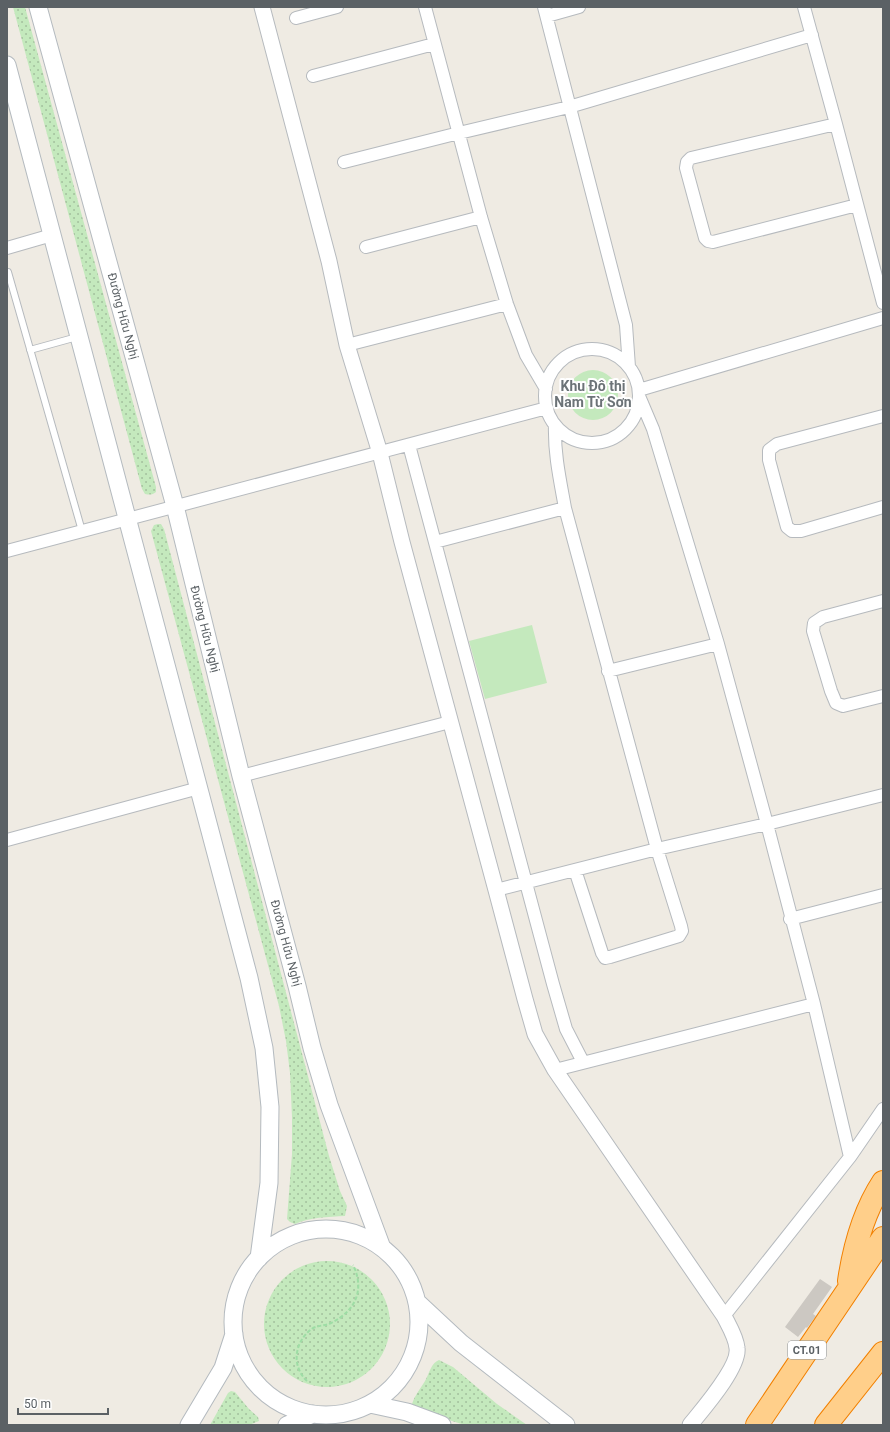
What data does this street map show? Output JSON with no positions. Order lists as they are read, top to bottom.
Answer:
{
  "streets": {
    "highway": ["CT.01"],
    "main road": ["Đường Hữu Nghị"]
  },
  "districts": ["Khu Đô thị Nam Từ Sơn"],
  "scale_bar": "50 m"
}
